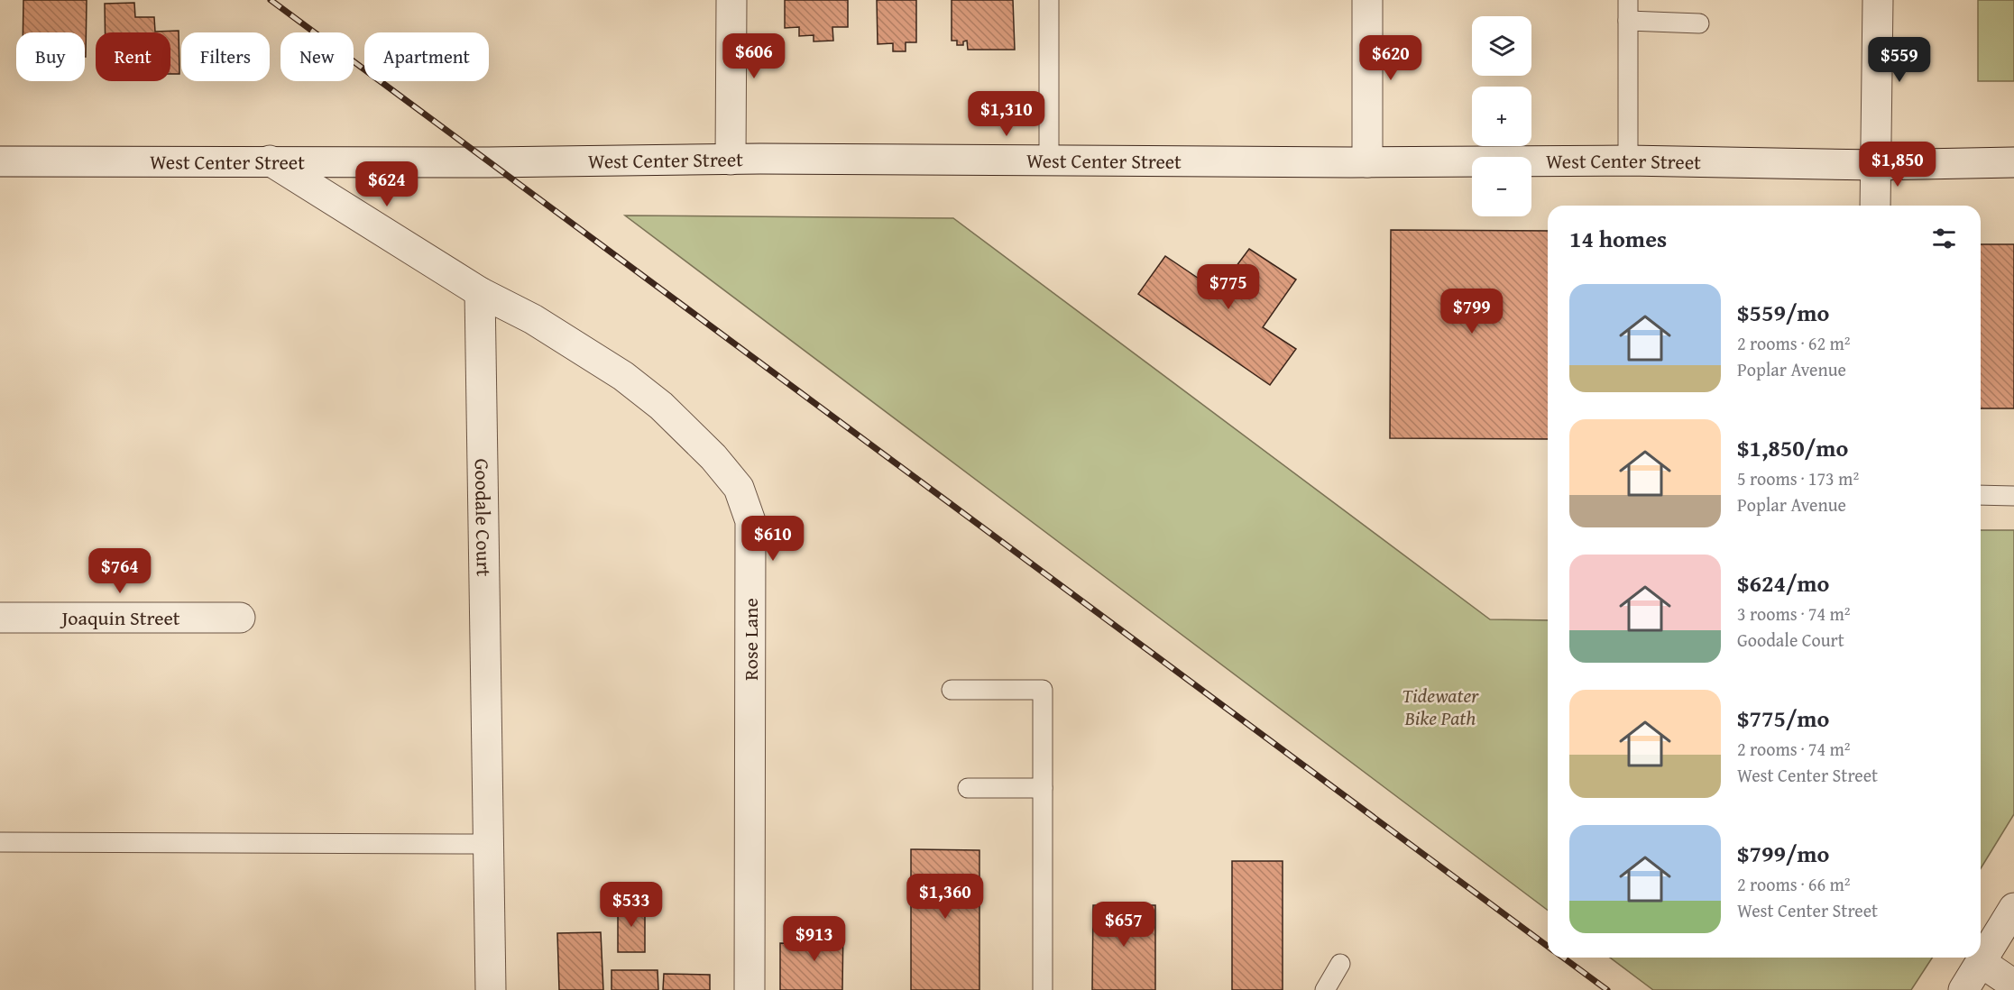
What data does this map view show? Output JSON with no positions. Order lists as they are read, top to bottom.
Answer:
{
  "streets": {
    "street": [
      "West Center Street",
      "Goodale Court",
      "Joaquin Street",
      "Rose Lane"
    ]
  },
  "crossings": [
    ["Goodale Court", "Rose Lane"]
  ],
  "parks": ["Tidewater Bike Path"],
  "page": {
    "map_buttons": ["+", "−"],
    "chip": [
      "Buy",
      "Rent",
      "Filters",
      "New",
      "Apartment"
    ],
    "price": [
      "$606",
      "$620",
      "$559",
      "$1,310",
      "$1,850",
      "$624",
      "$775",
      "$799",
      "$610",
      "$764",
      "$1,360",
      "$533",
      "$657",
      "$913"
    ],
    "heading": "14 homes",
    "list": [
      {
        "name": "$559/mo",
        "note": "2 rooms · 62 m² · Poplar Avenue"
      },
      {
        "name": "$1,850/mo",
        "note": "5 rooms · 173 m² · Poplar Avenue"
      },
      {
        "name": "$624/mo",
        "note": "3 rooms · 74 m² · Goodale Court"
      },
      {
        "name": "$775/mo",
        "note": "2 rooms · 74 m² · West Center Street"
      },
      {
        "name": "$799/mo",
        "note": "2 rooms · 66 m² · West Center Street"
      }
    ]
  }
}
